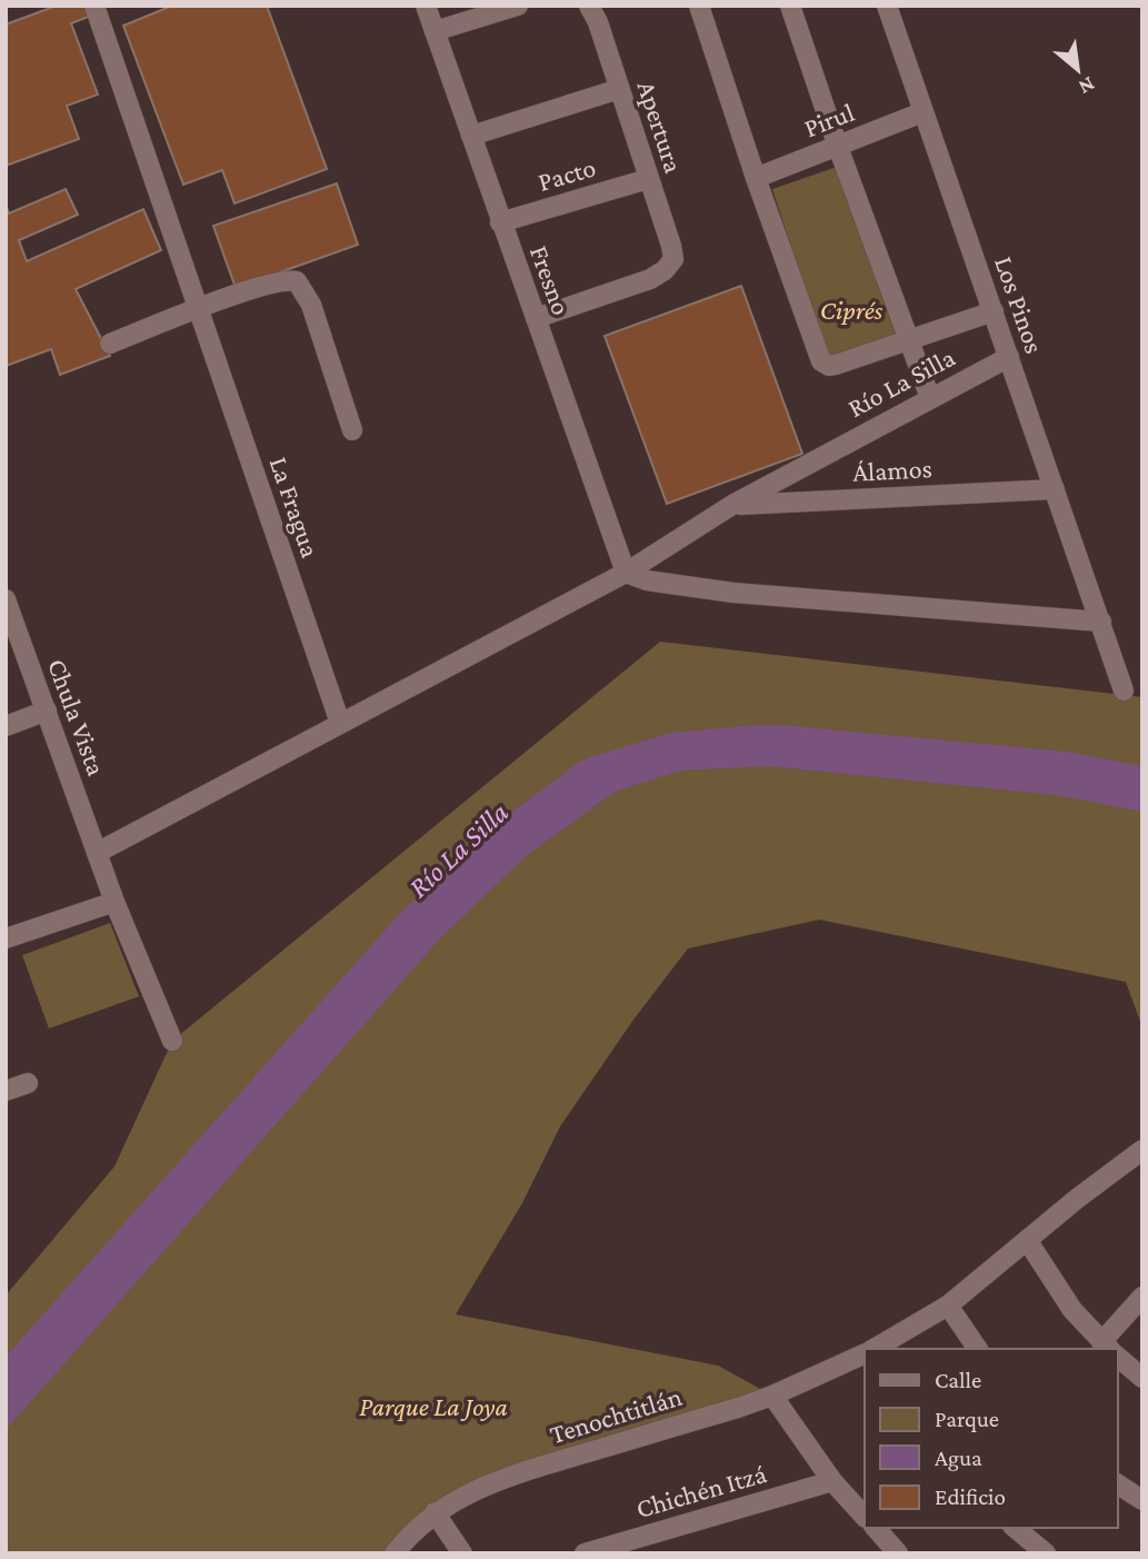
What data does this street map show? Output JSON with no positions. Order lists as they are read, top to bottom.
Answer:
{
  "streets": {
    "street": [
      "Pirul",
      "Apertura",
      "Pacto",
      "Fresno",
      "Los Pinos",
      "Río La Silla",
      "Álamos",
      "La Fragua",
      "Chula Vista",
      "Tenochtitlán",
      "Chichén Itzá"
    ]
  },
  "crossings": [
    ["Pirul", "Los Pinos"],
    ["Apertura", "Pacto"],
    ["Apertura", "Fresno"],
    ["Pacto", "Fresno"],
    ["Fresno", "Río La Silla"],
    ["Los Pinos", "Río La Silla"],
    ["Los Pinos", "Álamos"],
    ["Río La Silla", "Álamos"],
    ["Río La Silla", "La Fragua"],
    ["Río La Silla", "Chula Vista"]
  ],
  "water": ["Río La Silla"],
  "parks": ["Ciprés", "Parque La Joya"],
  "legend": [
    "Calle",
    "Parque",
    "Agua",
    "Edificio"
  ],
  "north": "bottom right"
}
